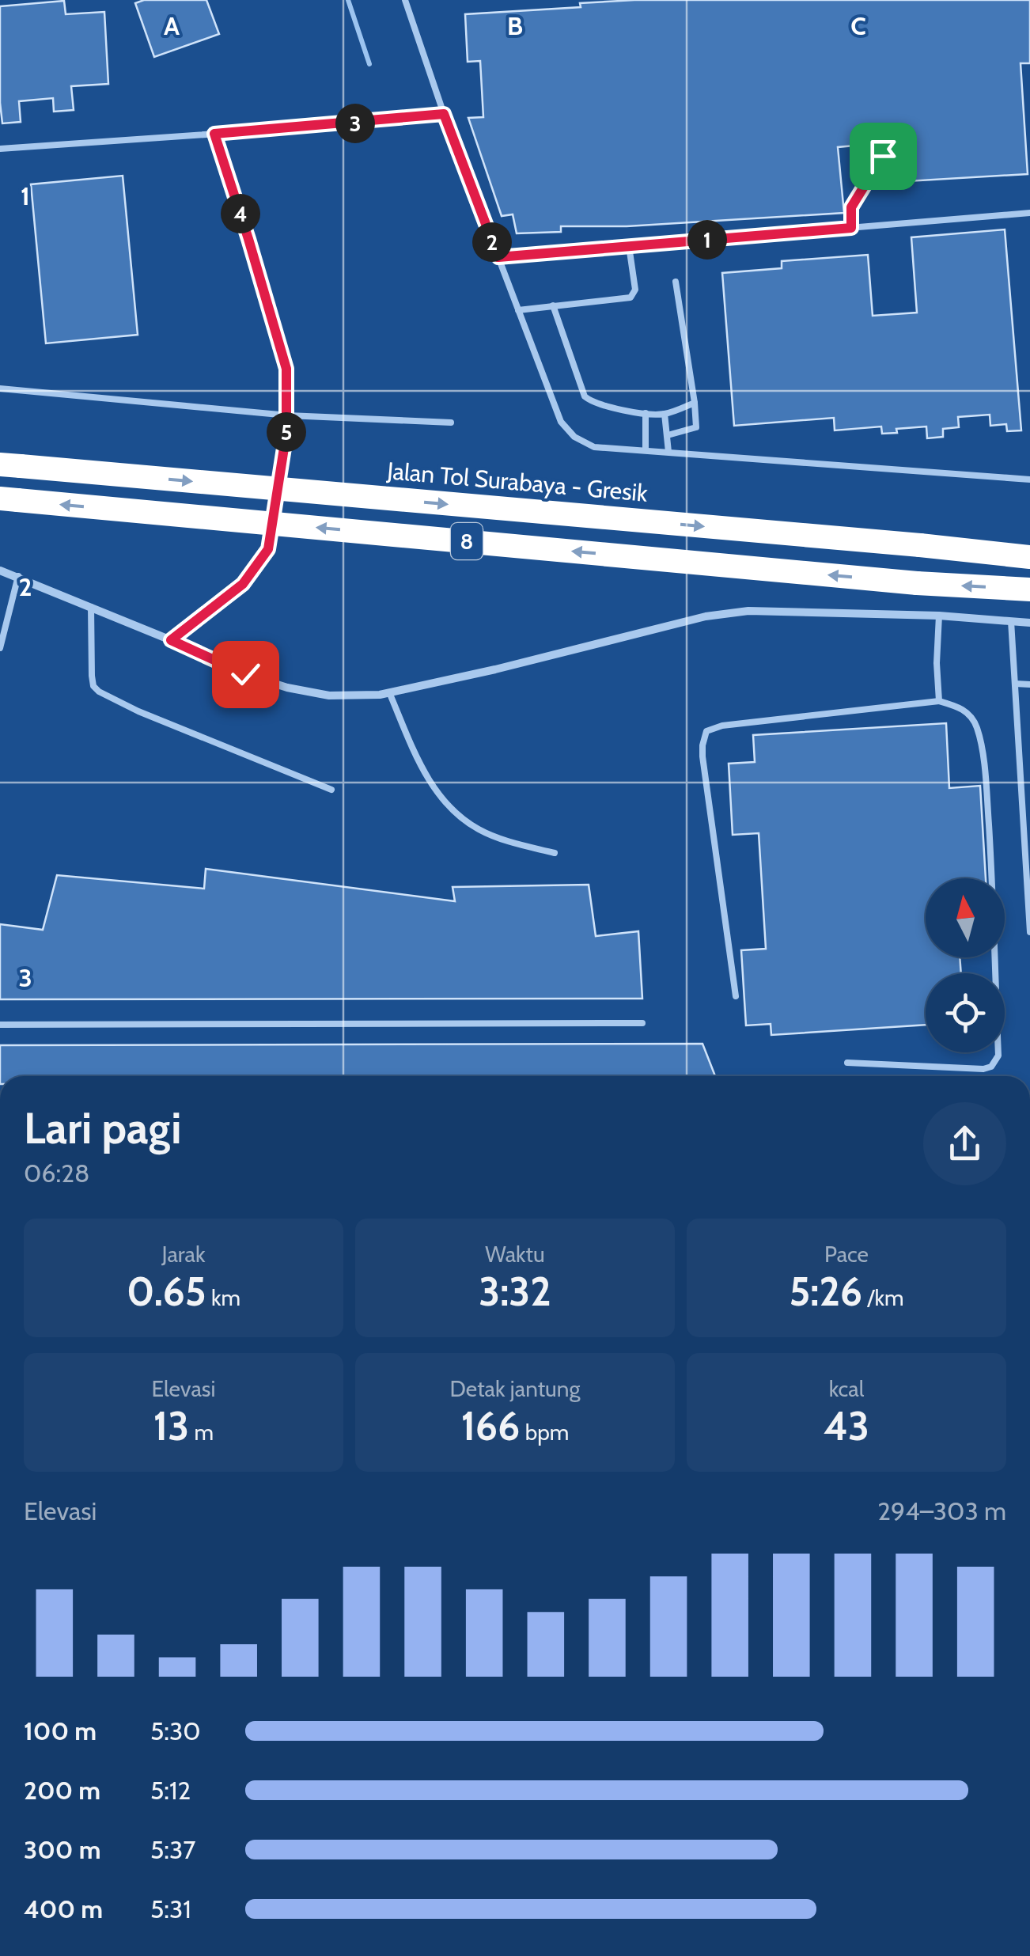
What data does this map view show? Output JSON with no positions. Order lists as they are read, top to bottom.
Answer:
{
  "streets": {
    "highway": ["Jalan Tol Surabaya - Gresik", "8"]
  },
  "north": "top",
  "page": {
    "pins": [
      "3",
      "4",
      "1",
      "2",
      "5"
    ],
    "heading": ["Lari pagi", "06:28"],
    "stats": [
      ["Jarak", "0.65 km"],
      ["Waktu", "3:32"],
      ["Pace", "5:26 /km"],
      ["Elevasi", "13 m"],
      ["Detak jantung", "166 bpm"],
      ["kcal", "43"]
    ],
    "chart": ["Elevasi", "294–303 m"],
    "list": [
      {
        "name": "100 m",
        "note": "5:30"
      },
      {
        "name": "200 m",
        "note": "5:12"
      },
      {
        "name": "300 m",
        "note": "5:37"
      },
      {
        "name": "400 m",
        "note": "5:31"
      }
    ]
  },
  "grid": {
    "columns": ["A", "B", "C"],
    "rows": ["1", "2", "3"]
  }
}
